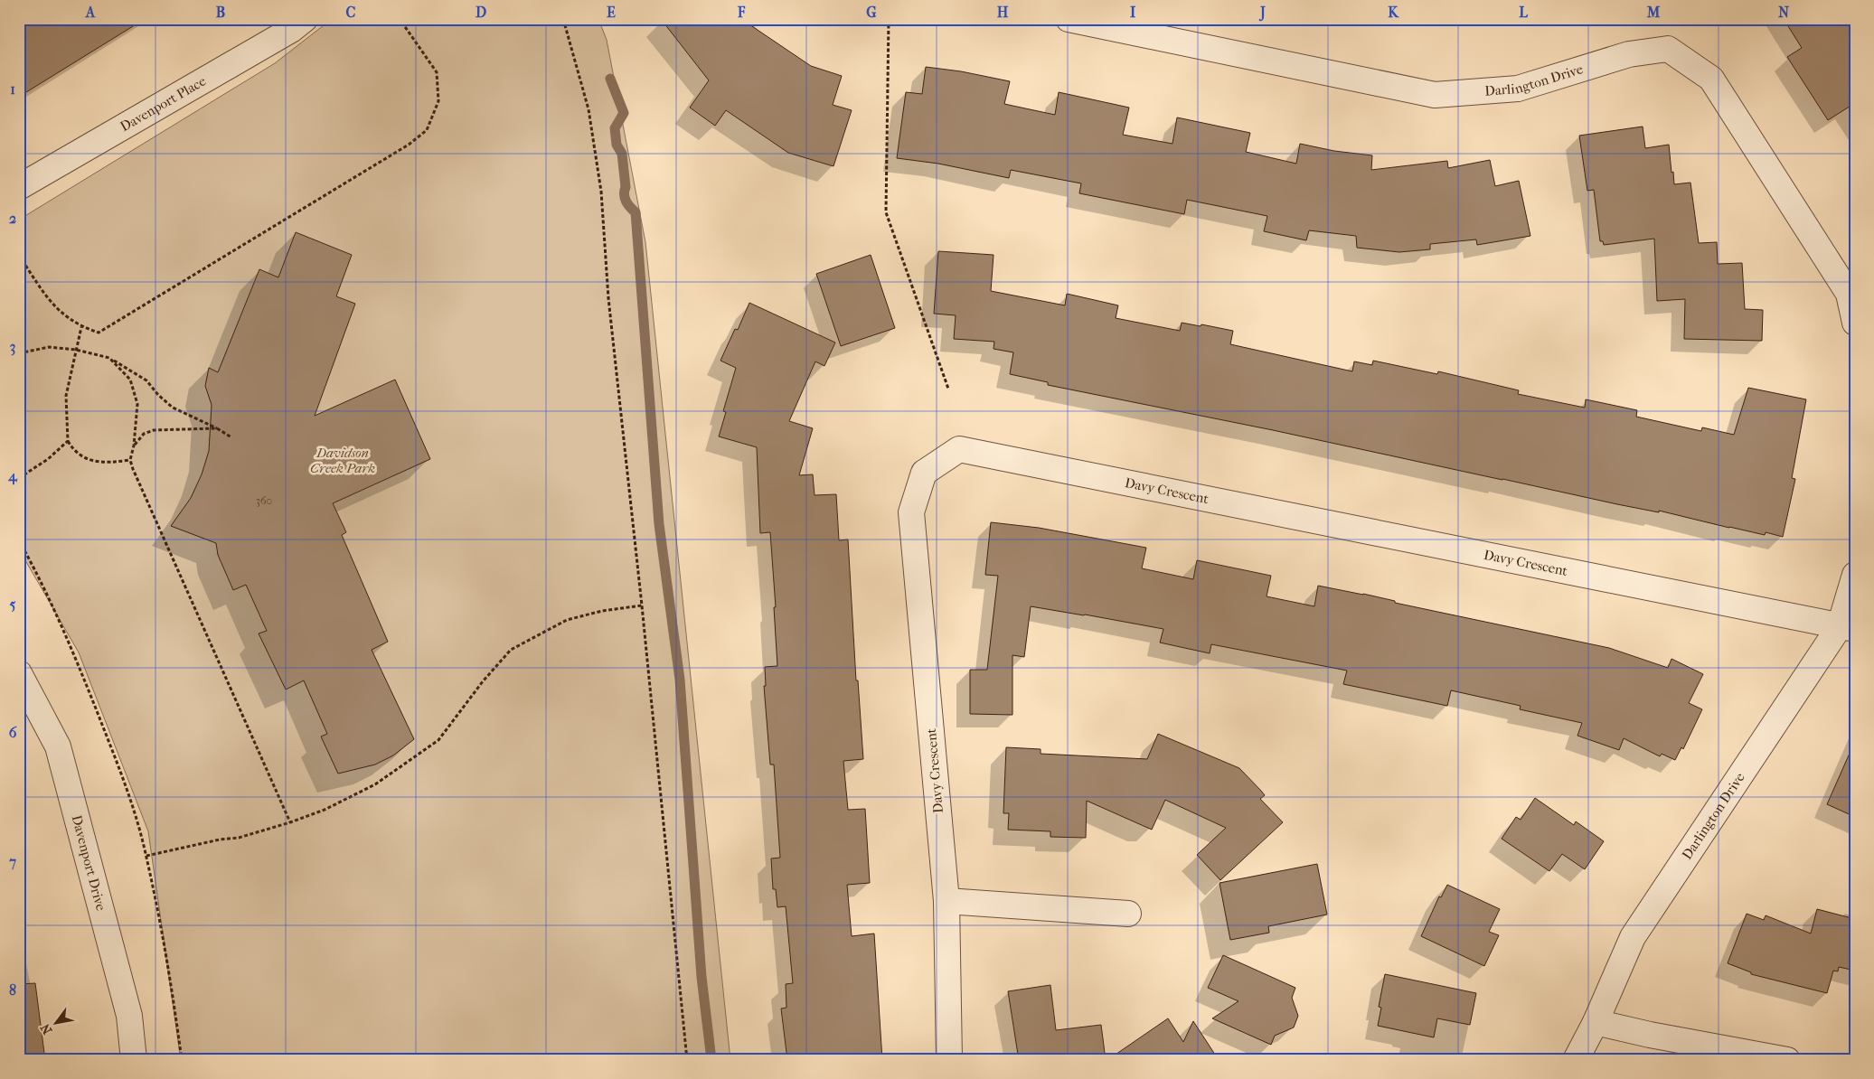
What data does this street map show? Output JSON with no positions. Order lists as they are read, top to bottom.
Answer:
{
  "streets": {
    "street": [
      "Darlington Drive",
      "Davenport Place",
      "Davy Crescent",
      "Davenport Drive"
    ]
  },
  "crossings": [
    ["Darlington Drive", "Davy Crescent"]
  ],
  "parks": ["Davidson Creek Park"],
  "house_numbers": ["360"],
  "north": "bottom left",
  "grid": {
    "columns": [
      "A",
      "B",
      "C",
      "D",
      "E",
      "F",
      "G",
      "H",
      "I",
      "J",
      "K",
      "L",
      "M",
      "N"
    ],
    "rows": [
      "1",
      "2",
      "3",
      "4",
      "5",
      "6",
      "7",
      "8"
    ]
  }
}
